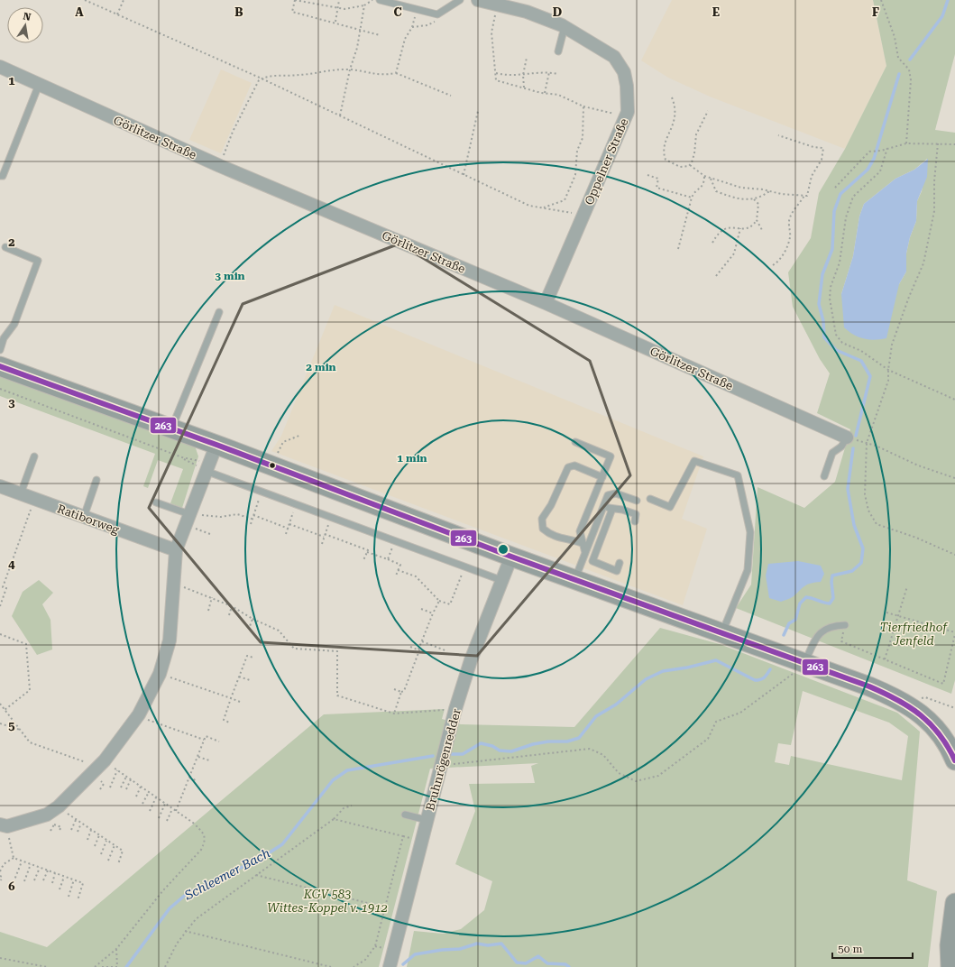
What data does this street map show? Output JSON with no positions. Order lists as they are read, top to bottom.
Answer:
{
  "streets": {
    "street": [
      "Görlitzer Straße",
      "Oppelner Straße",
      "Ratiborweg",
      "Bruhnrögenredder"
    ]
  },
  "crossings": [
    ["Görlitzer Straße", "Oppelner Straße"]
  ],
  "water": ["Schleemer Bach"],
  "parks": ["Tierfriedhof Jenfeld", "KGV 583 Wittes-Koppel v. 1912"],
  "lines": ["transit line 263"],
  "scale_bar": "50 m",
  "north": "top",
  "grid": {
    "columns": [
      "A",
      "B",
      "C",
      "D",
      "E",
      "F"
    ],
    "rows": [
      "1",
      "2",
      "3",
      "4",
      "5",
      "6"
    ]
  },
  "rings": ["3 min", "2 min", "1 min"]
}
